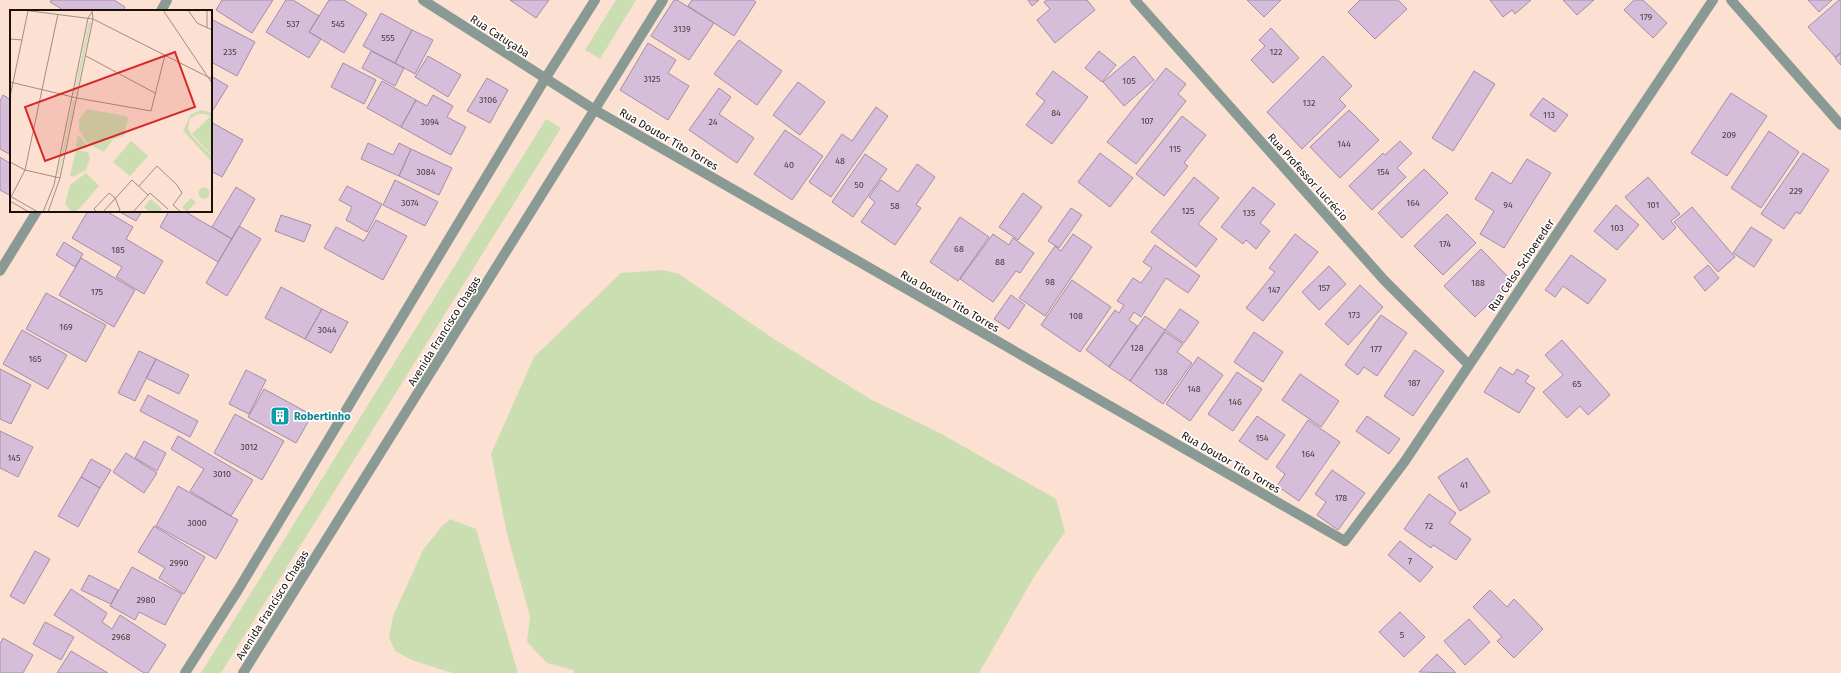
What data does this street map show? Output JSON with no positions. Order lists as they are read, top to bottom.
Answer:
{
  "streets": {
    "street": [
      "Rua Catuçaba",
      "Rua Doutor Tito Torres",
      "Rua Professor Lucrécio",
      "Rua Celso Schoereder",
      "Avenida Francisco Chagas"
    ]
  },
  "crossings": [
    ["Rua Catuçaba", "Rua Doutor Tito Torres"],
    ["Rua Doutor Tito Torres", "Rua Celso Schoereder"],
    ["Rua Doutor Tito Torres", "Avenida Francisco Chagas"],
    ["Rua Professor Lucrécio", "Rua Celso Schoereder"]
  ],
  "places": {
    "building": ["Robertinho"]
  },
  "house_numbers": [
    "179",
    "537",
    "545",
    "3139",
    "555",
    "235",
    "122",
    "3125",
    "105",
    "3106",
    "132",
    "84",
    "113",
    "107",
    "3094",
    "24",
    "209",
    "144",
    "115",
    "48",
    "40",
    "3084",
    "154",
    "50",
    "229",
    "3074",
    "164",
    "94",
    "101",
    "58",
    "125",
    "135",
    "103",
    "174",
    "68",
    "185",
    "88",
    "98",
    "188",
    "157",
    "147",
    "175",
    "173",
    "108",
    "169",
    "3044",
    "128",
    "177",
    "165",
    "138",
    "187",
    "65",
    "148",
    "146",
    "154",
    "3012",
    "164",
    "145",
    "3010",
    "41",
    "178",
    "3000",
    "72",
    "7",
    "2990",
    "2980",
    "5",
    "2968"
  ]
}
